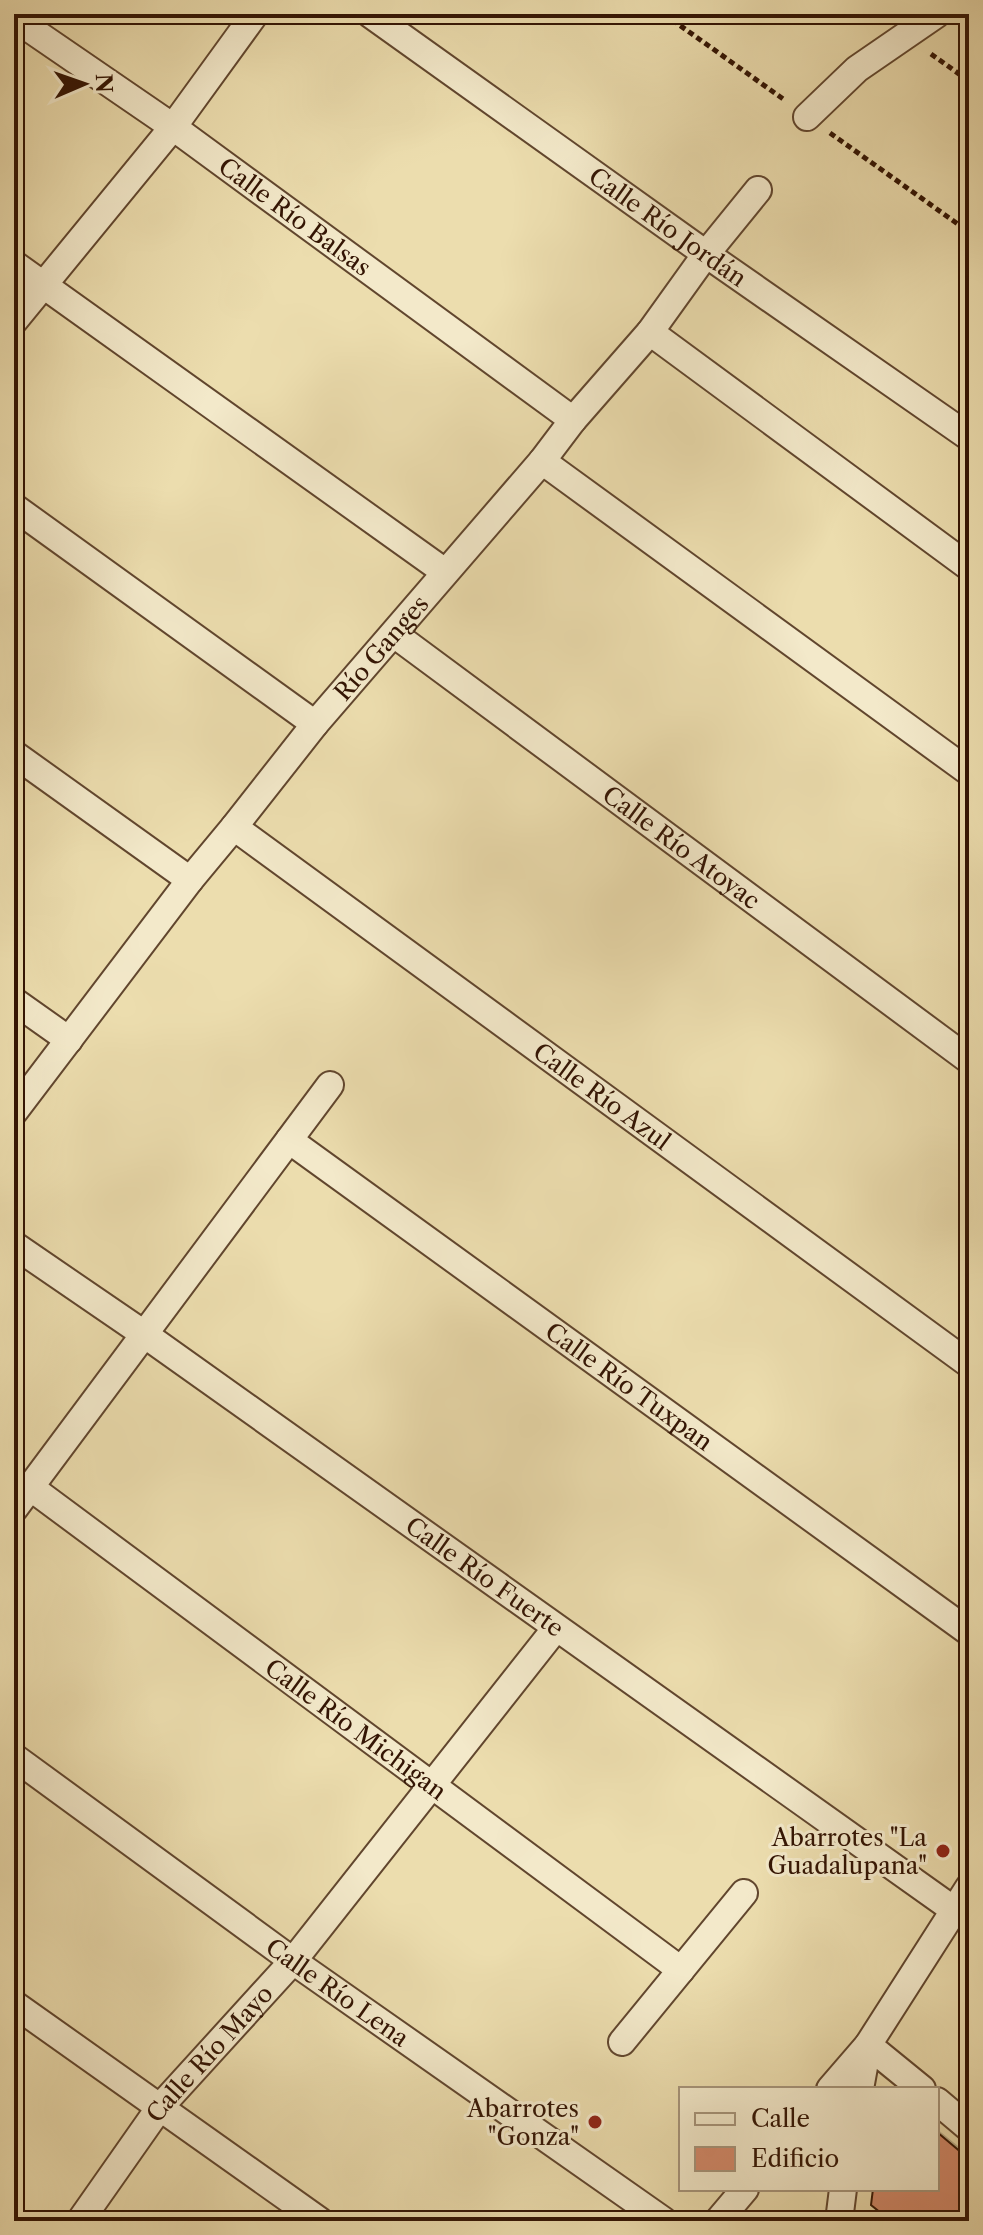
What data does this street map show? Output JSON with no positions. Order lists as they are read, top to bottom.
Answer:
{
  "streets": {
    "street": [
      "Calle Río Balsas",
      "Calle Río Jordán",
      "Río Ganges",
      "Calle Río Atoyac",
      "Calle Río Azul",
      "Calle Río Tuxpan",
      "Calle Río Fuerte",
      "Calle Río Michigan",
      "Calle Río Lena",
      "Calle Río Mayo"
    ]
  },
  "crossings": [
    ["Calle Río Balsas", "Río Ganges"],
    ["Calle Río Jordán", "Río Ganges"],
    ["Río Ganges", "Calle Río Atoyac"],
    ["Río Ganges", "Calle Río Azul"],
    ["Calle Río Fuerte", "Calle Río Mayo"],
    ["Calle Río Michigan", "Calle Río Mayo"],
    ["Calle Río Lena", "Calle Río Mayo"]
  ],
  "places": ["Abarrotes \"La Guadalupana\"", "Abarrotes \"Gonza\""],
  "legend": ["Calle", "Edificio"],
  "north": "right"
}
